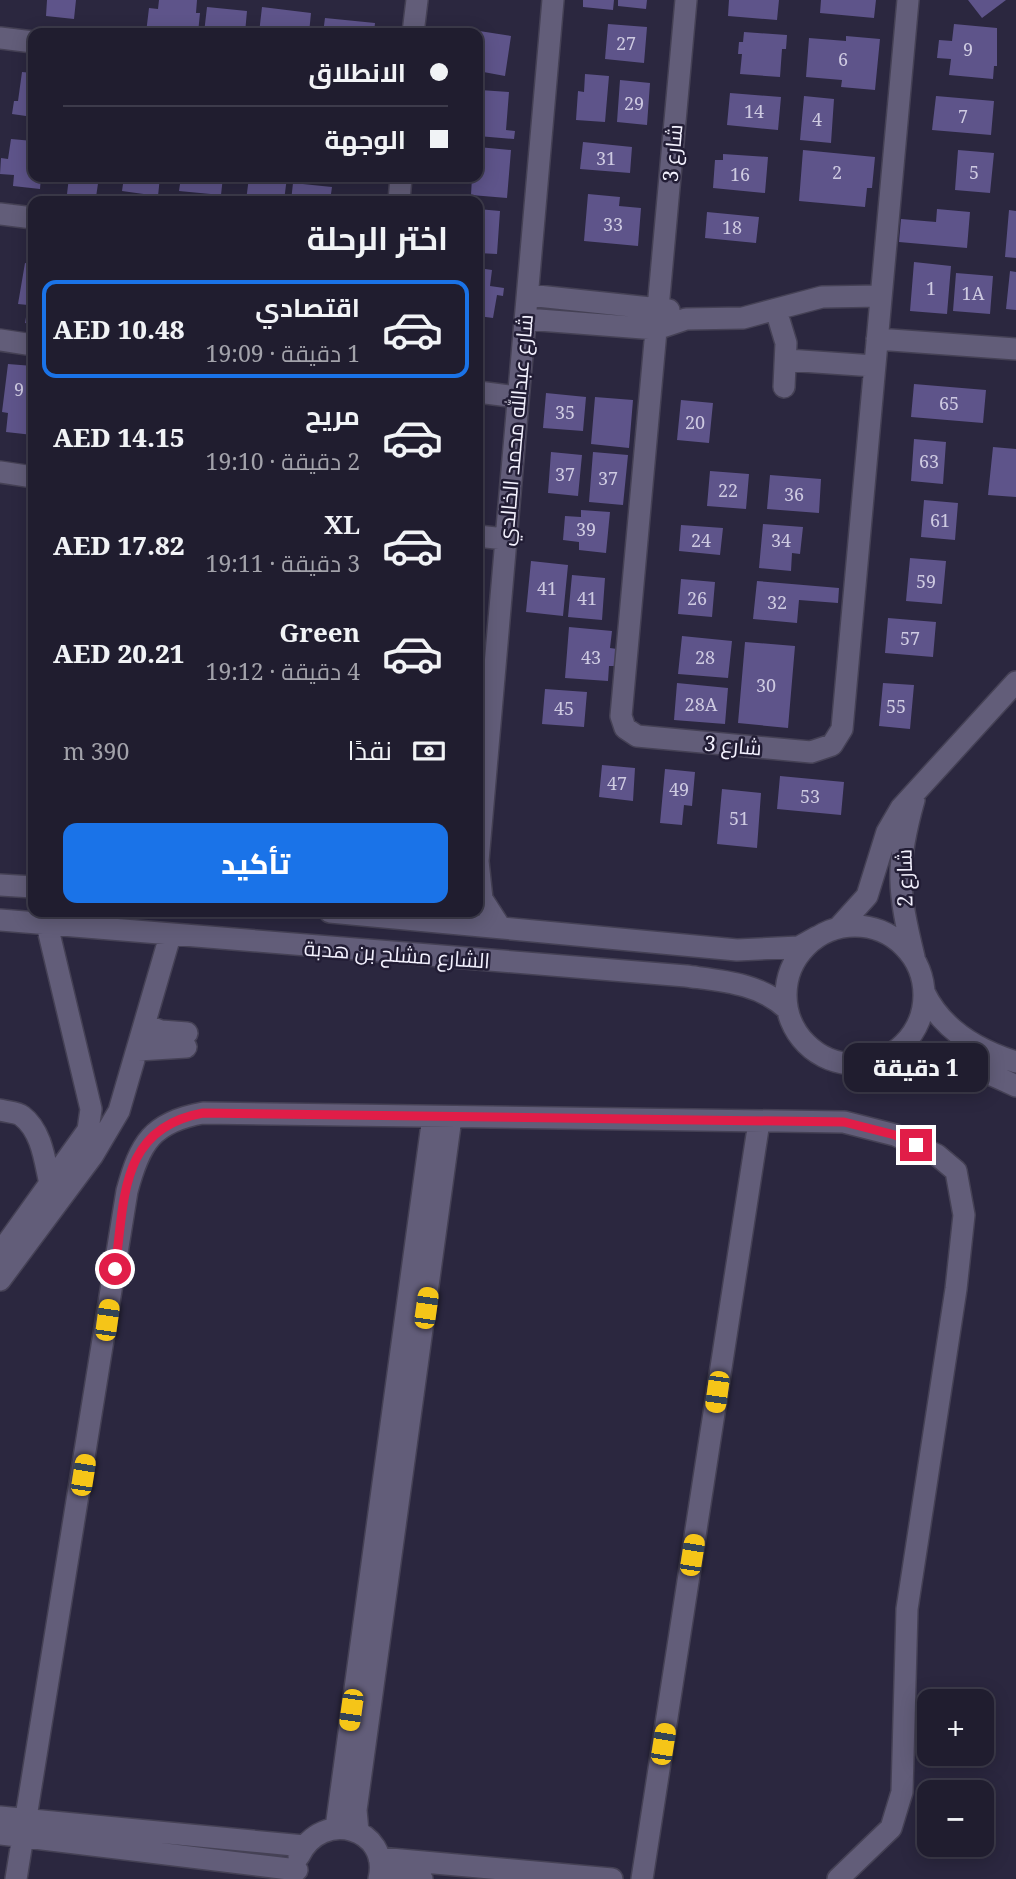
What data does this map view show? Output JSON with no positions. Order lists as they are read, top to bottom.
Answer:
{
  "streets": {
    "street": [
      "شارع 3",
      "شارع عبدالله محمد الخالدي",
      "شارع 2",
      "الشارع مشلح بن هدبة"
    ]
  },
  "crossings": [
    ["شارع عبدالله محمد الخالدي", "الشارع مشلح بن هدبة"],
    ["شارع 2", "الشارع مشلح بن هدبة"]
  ],
  "house_numbers": [
    "27",
    "9",
    "6",
    "29",
    "14",
    "7",
    "4",
    "31",
    "2",
    "5",
    "16",
    "33",
    "18",
    "1",
    "1A",
    "9",
    "65",
    "35",
    "20",
    "63",
    "37",
    "37",
    "22",
    "36",
    "61",
    "39",
    "24",
    "34",
    "59",
    "41",
    "41",
    "26",
    "32",
    "57",
    "43",
    "28",
    "30",
    "28A",
    "55",
    "45",
    "47",
    "49",
    "53",
    "51"
  ],
  "page": {
    "banner": ["الانطلاق", "الوجهة"],
    "heading": "اختر الرحلة",
    "list": [
      {
        "name": "اقتصادي",
        "note": "1 دقيقة · 19:09",
        "value": "AED 10.48"
      },
      {
        "name": "مريح",
        "note": "2 دقيقة · 19:10",
        "value": "AED 14.15"
      },
      {
        "name": "XL",
        "note": "3 دقيقة · 19:11",
        "value": "AED 17.82"
      },
      {
        "name": "Green",
        "note": "4 دقيقة · 19:12",
        "value": "AED 20.21"
      }
    ],
    "pay": ["نقدًا", "390 m"],
    "buttons": "تأكيد",
    "bubble": "1 دقيقة",
    "map_buttons": ["+", "−"]
  }
}
